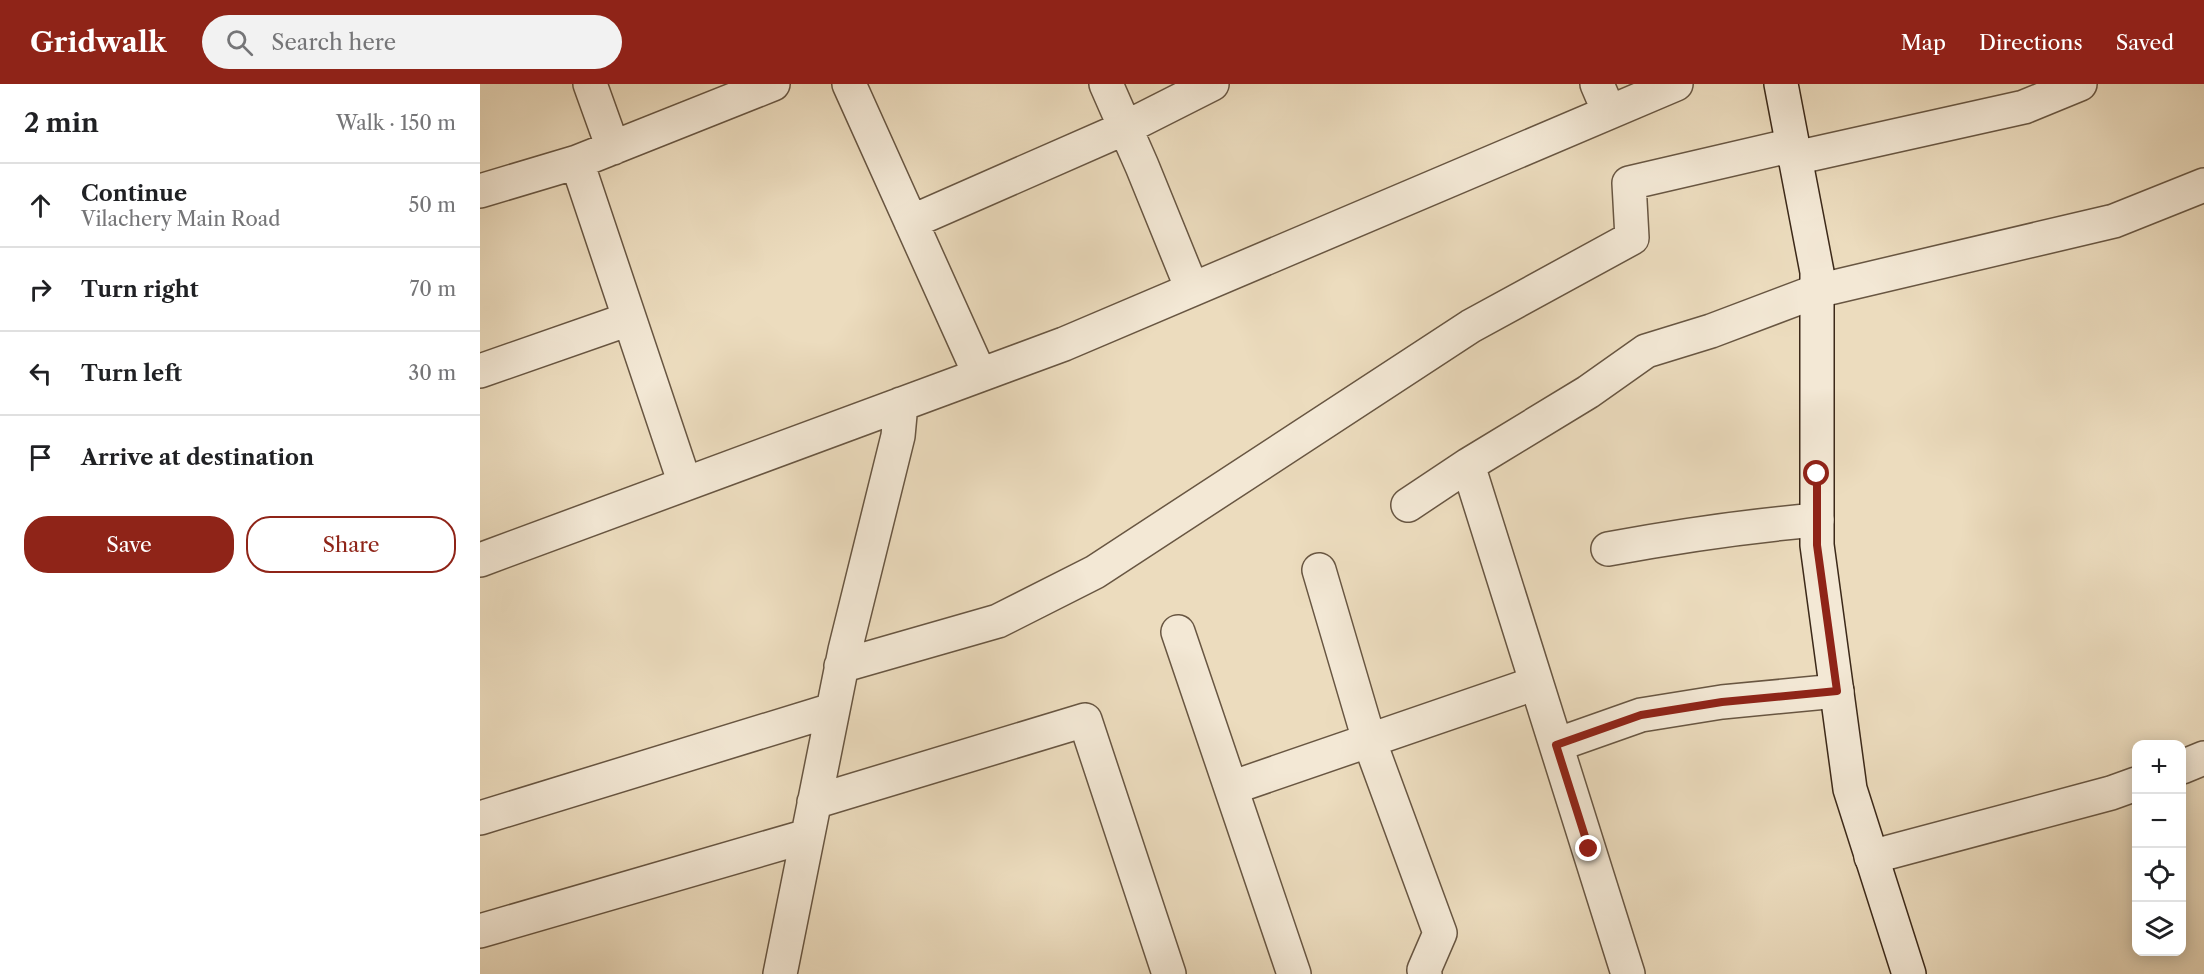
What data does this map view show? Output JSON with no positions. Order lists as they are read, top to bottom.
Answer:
{
  "page": {
    "header": "Gridwalk",
    "search": "Search here",
    "nav": ["Map", "Directions", "Saved"],
    "heading": ["2 min", "Walk · 150 m"],
    "list": [
      ["Continue", "Vilachery Main Road", "50 m"],
      ["Turn right", "70 m"],
      ["Turn left", "30 m"],
      "Arrive at destination"
    ],
    "buttons": ["Save", "Share"],
    "map_buttons": ["+", "−"]
  }
}
